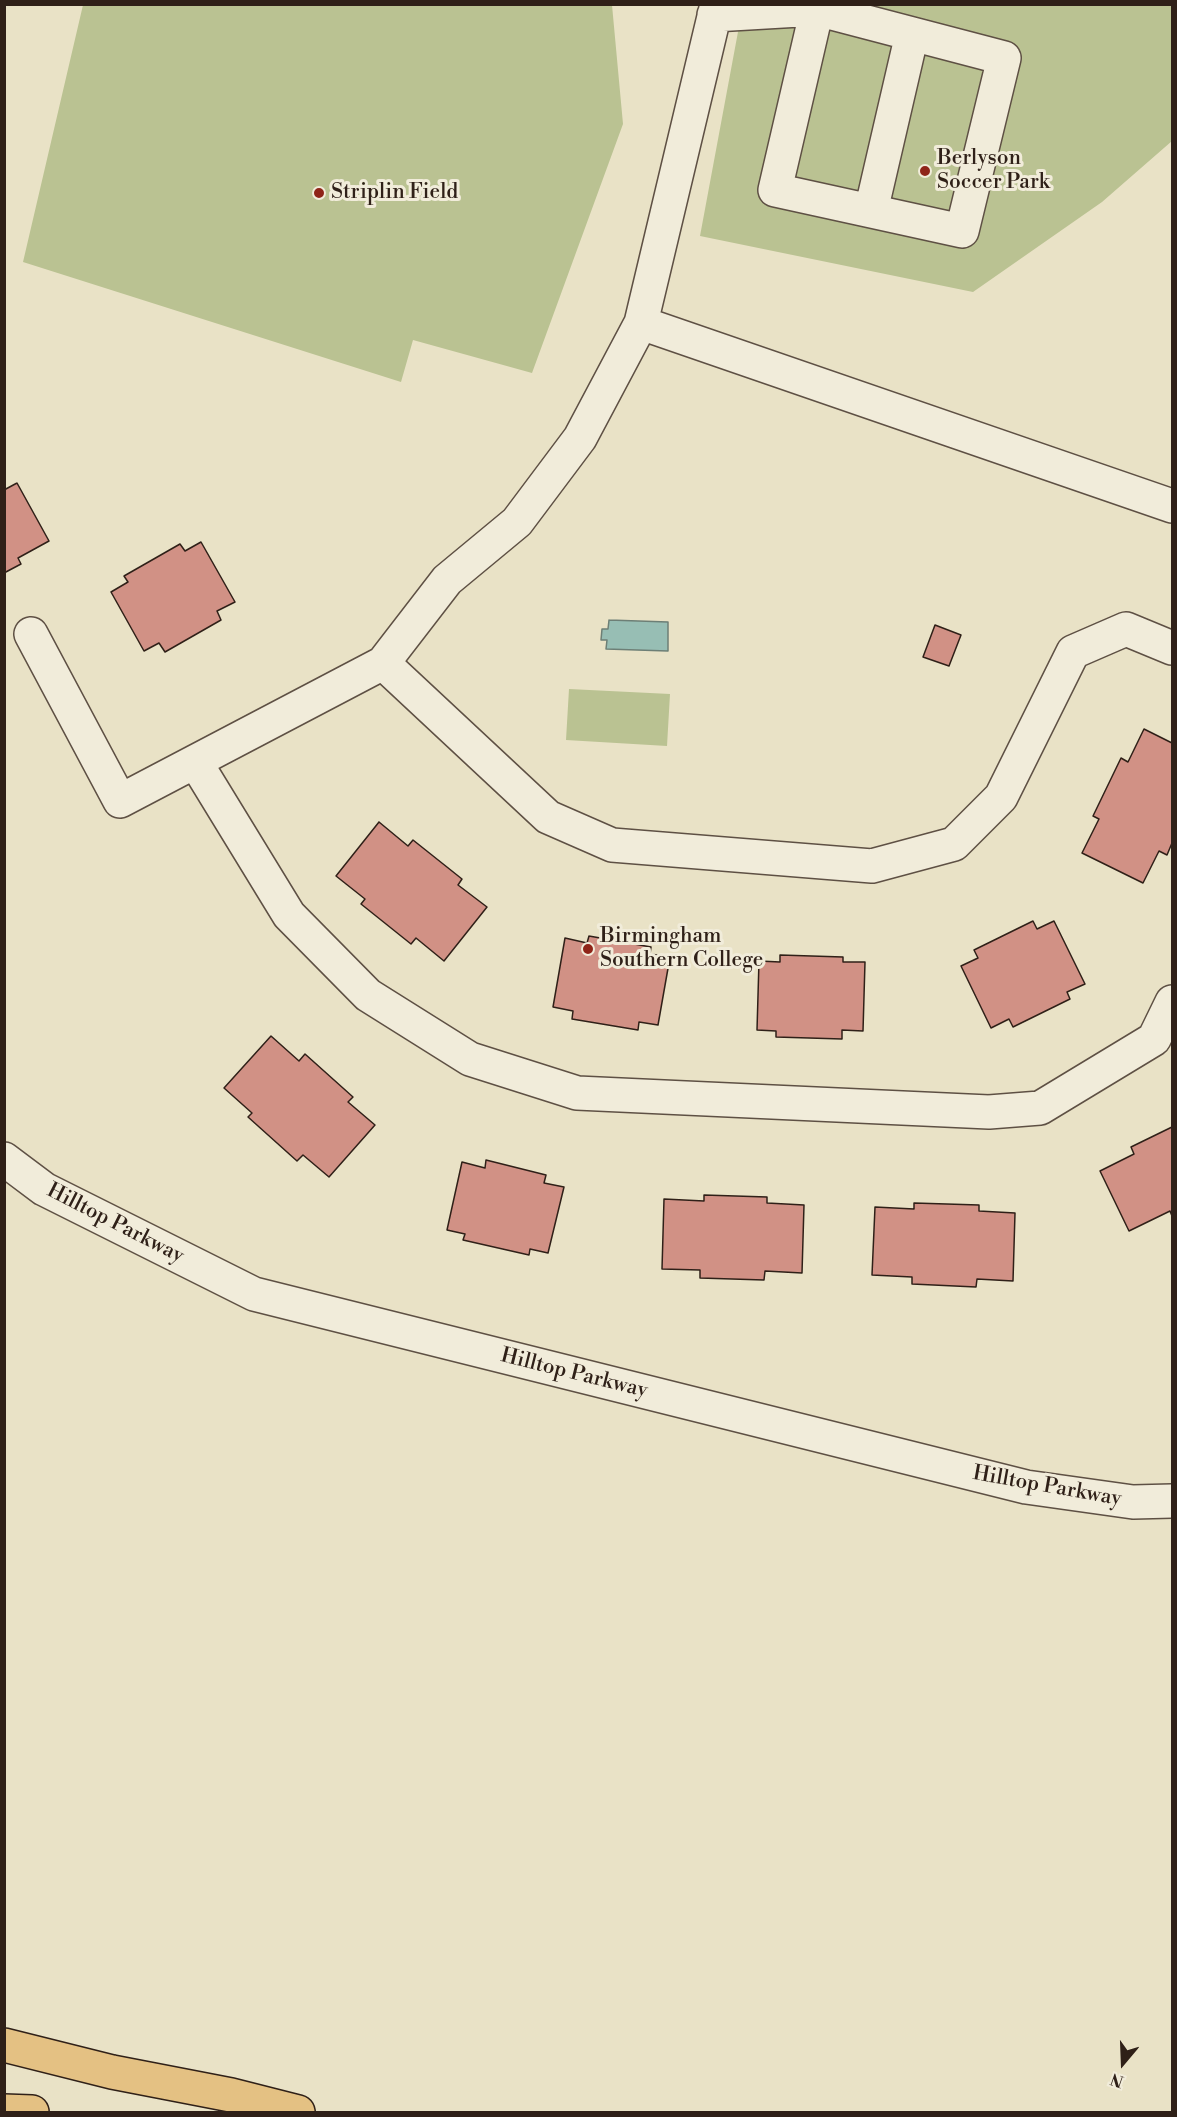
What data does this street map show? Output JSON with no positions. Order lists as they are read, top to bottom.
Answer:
{
  "streets": {
    "street": ["Hilltop Parkway"]
  },
  "places": ["Berlyson Soccer Park", "Striplin Field", "Birmingham Southern College"],
  "north": "bottom"
}
